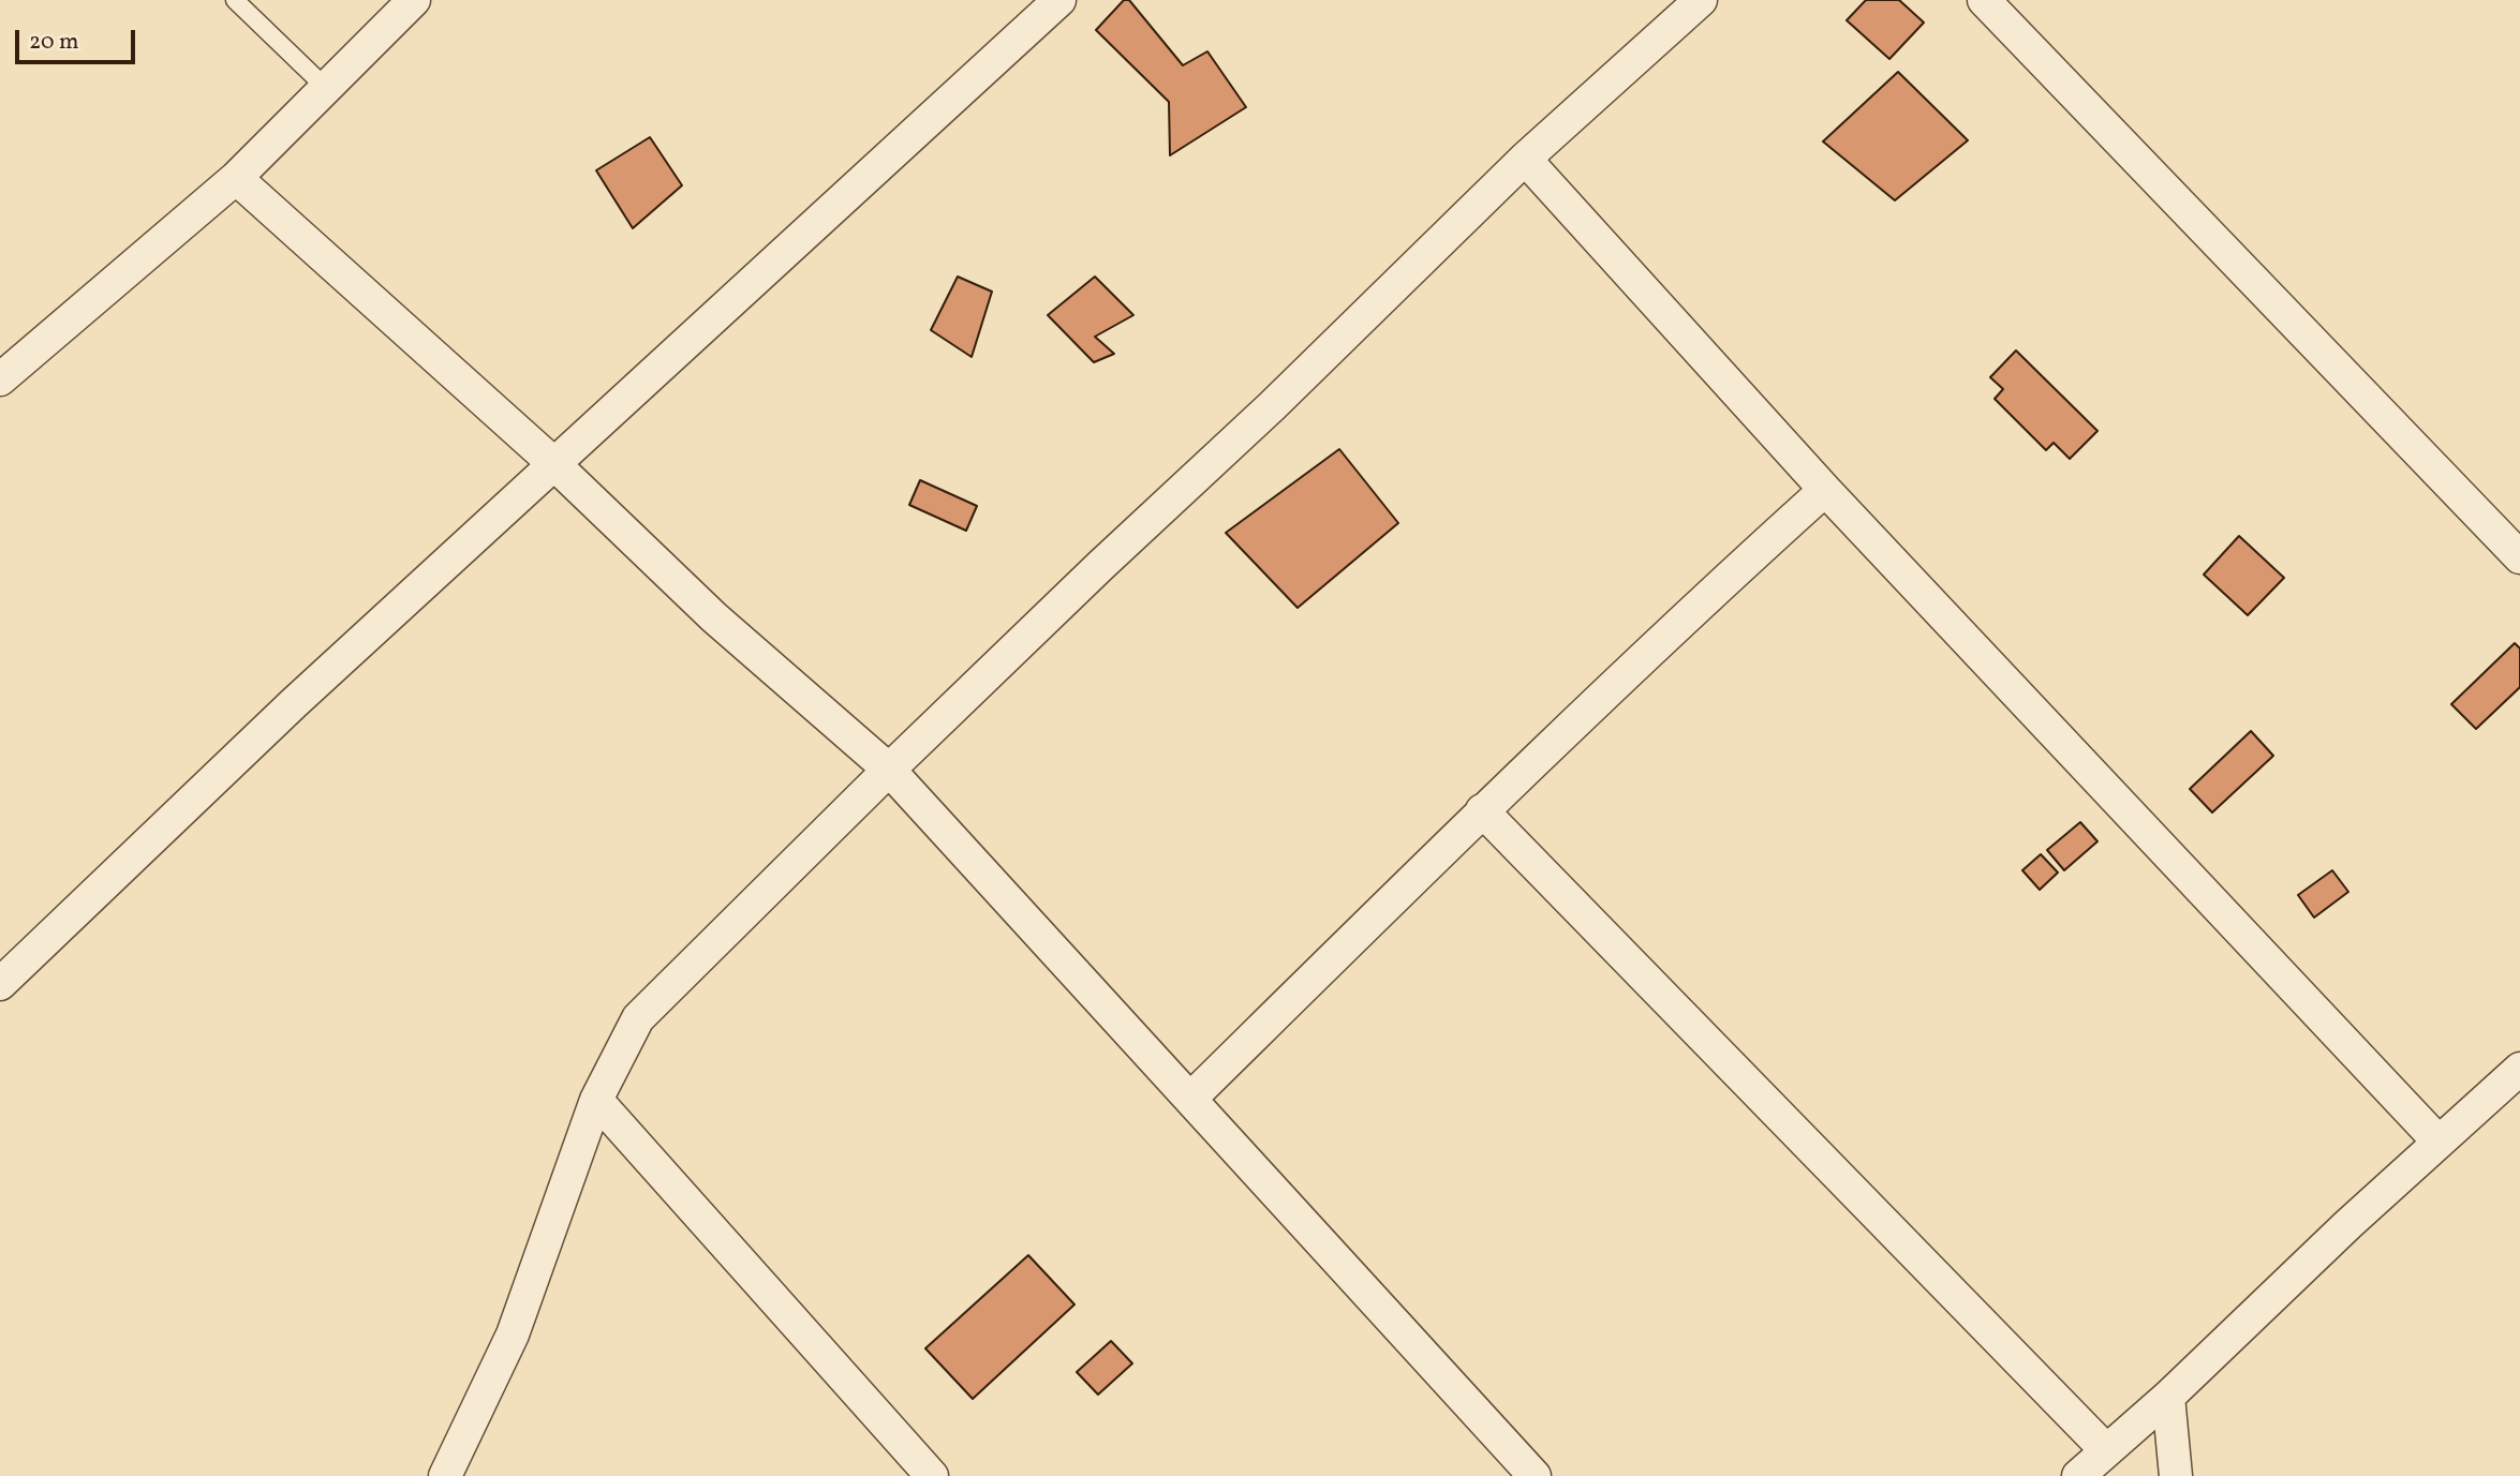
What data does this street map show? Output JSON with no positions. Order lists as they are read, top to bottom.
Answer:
{
  "scale_bar": "20 m"
}
